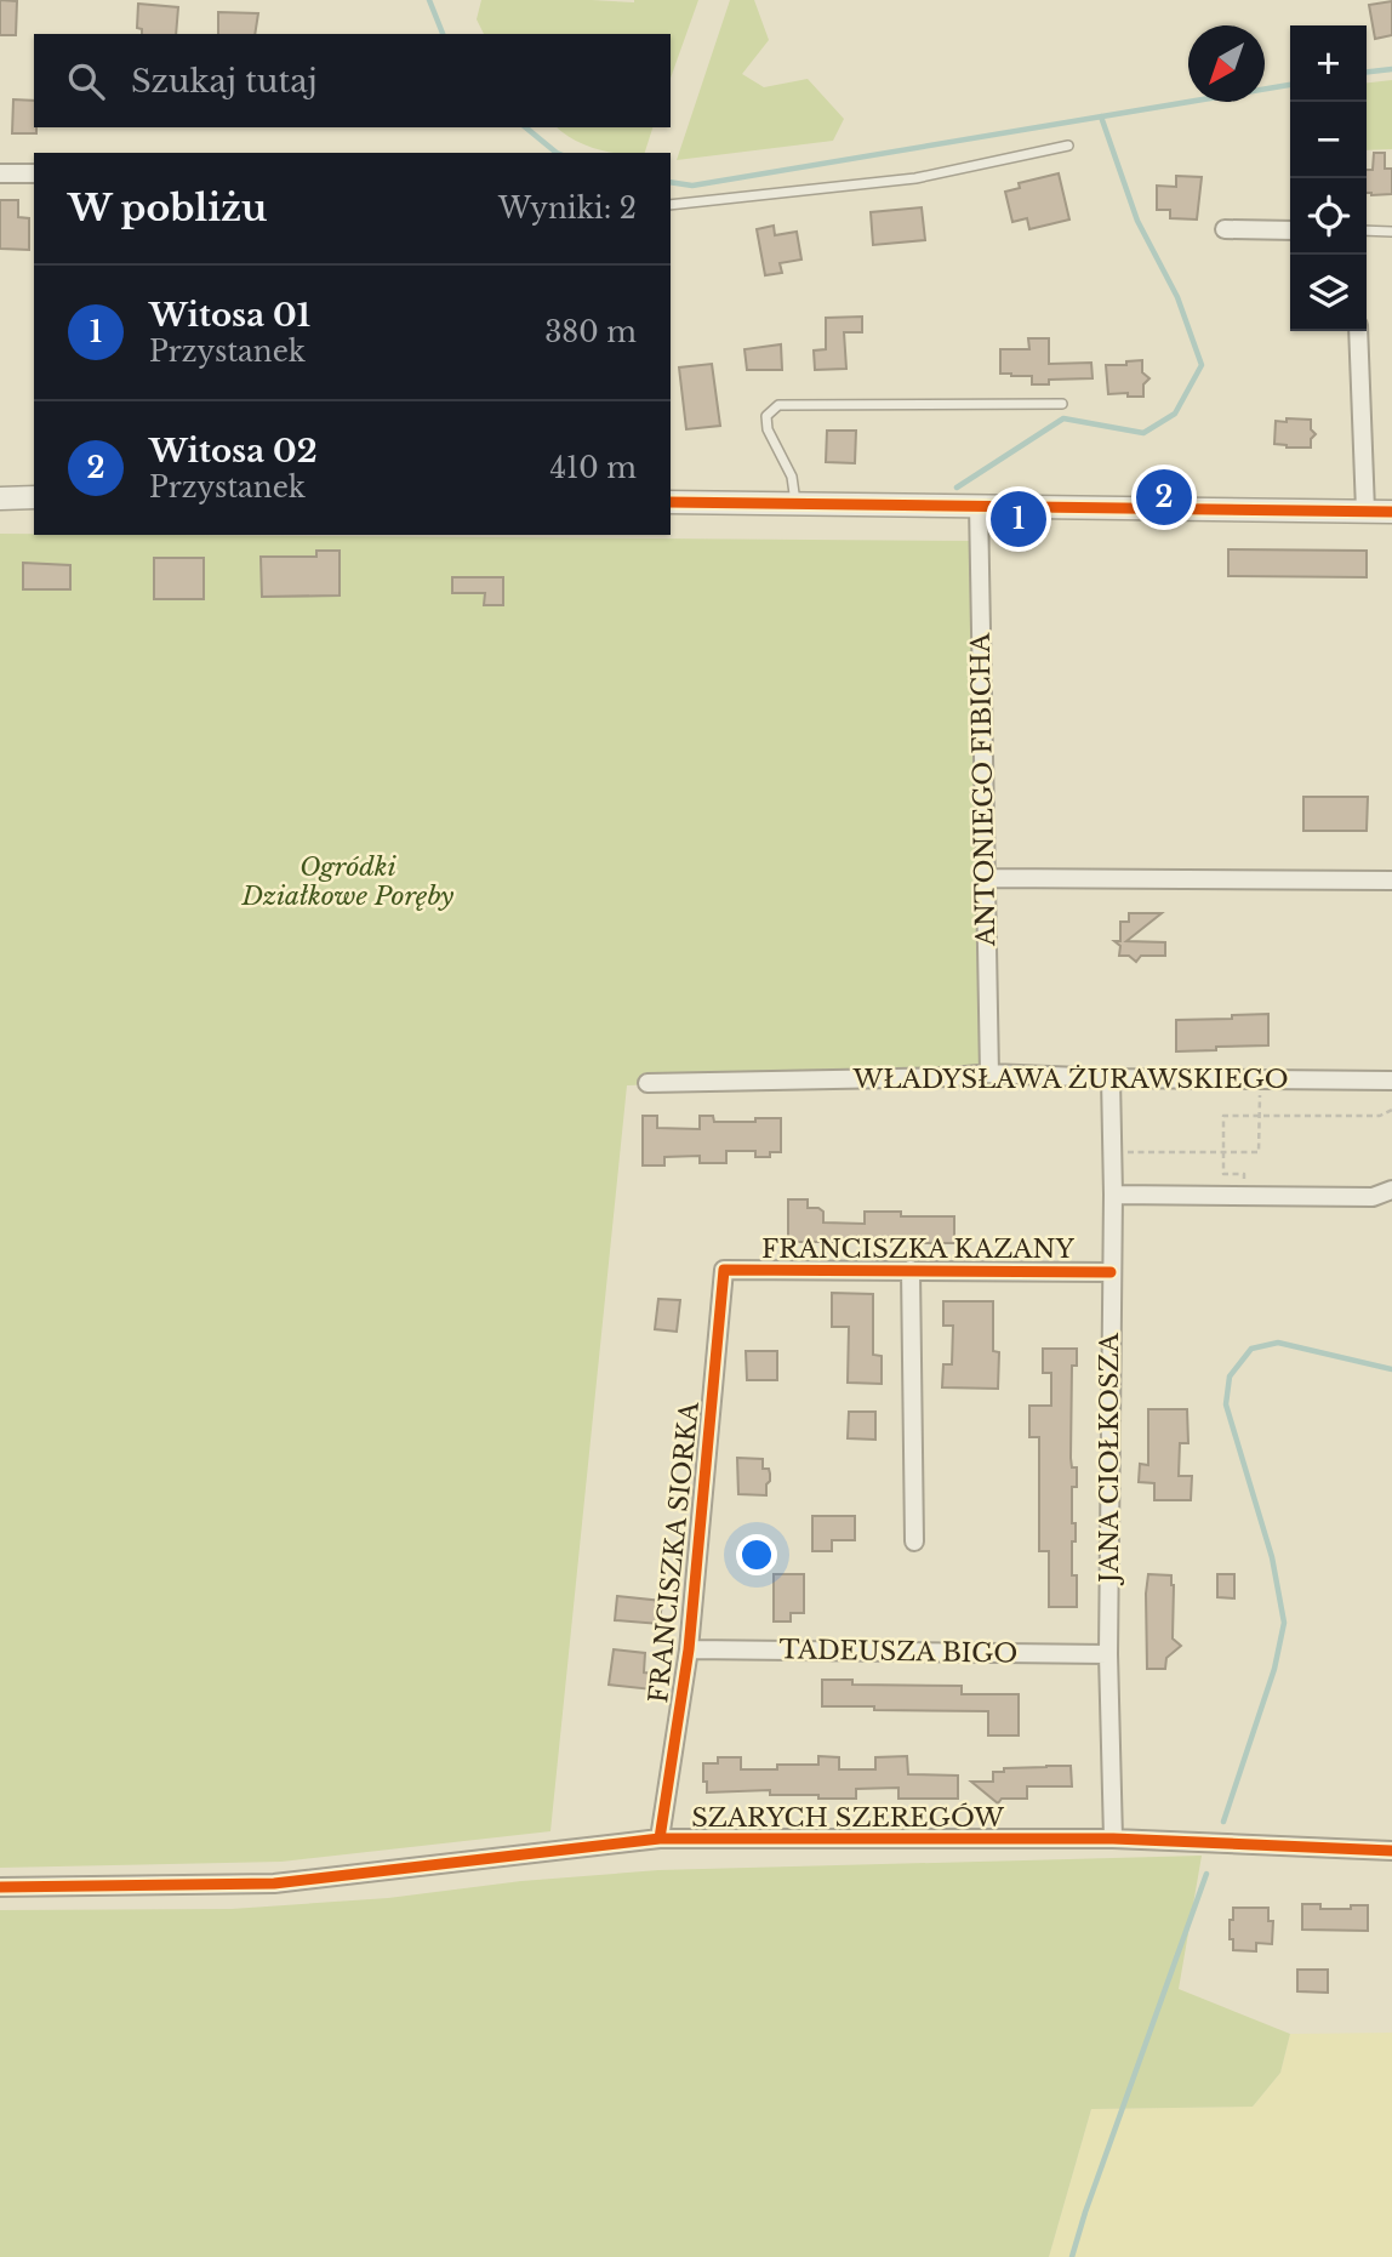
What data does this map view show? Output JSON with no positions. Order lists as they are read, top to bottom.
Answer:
{
  "streets": {
    "street": [
      "ANTONIEGO FIBICHA",
      "WŁADYSŁAWA ŻURAWSKIEGO",
      "FRANCISZKA KAZANY",
      "JANA CIOŁKOSZA",
      "FRANCISZKA SIORKA",
      "TADEUSZA BIGO",
      "SZARYCH SZEREGÓW"
    ]
  },
  "crossings": [
    ["ANTONIEGO FIBICHA", "WŁADYSŁAWA ŻURAWSKIEGO"],
    ["WŁADYSŁAWA ŻURAWSKIEGO", "JANA CIOŁKOSZA"],
    ["FRANCISZKA KAZANY", "JANA CIOŁKOSZA"],
    ["FRANCISZKA KAZANY", "FRANCISZKA SIORKA"],
    ["JANA CIOŁKOSZA", "TADEUSZA BIGO"],
    ["JANA CIOŁKOSZA", "SZARYCH SZEREGÓW"],
    ["FRANCISZKA SIORKA", "TADEUSZA BIGO"],
    ["FRANCISZKA SIORKA", "SZARYCH SZEREGÓW"]
  ],
  "parks": ["Ogródki Działkowe Poręby"],
  "north": "bottom left",
  "page": {
    "map_buttons": ["+", "−"],
    "search": "Szukaj tutaj",
    "heading": ["W pobliżu", "Wyniki: 2"],
    "list": [
      {
        "mark": "1",
        "name": "Witosa 01",
        "note": "Przystanek",
        "value": "380 m"
      },
      {
        "mark": "2",
        "name": "Witosa 02",
        "note": "Przystanek",
        "value": "410 m"
      }
    ],
    "pins": ["2", "1"]
  }
}
